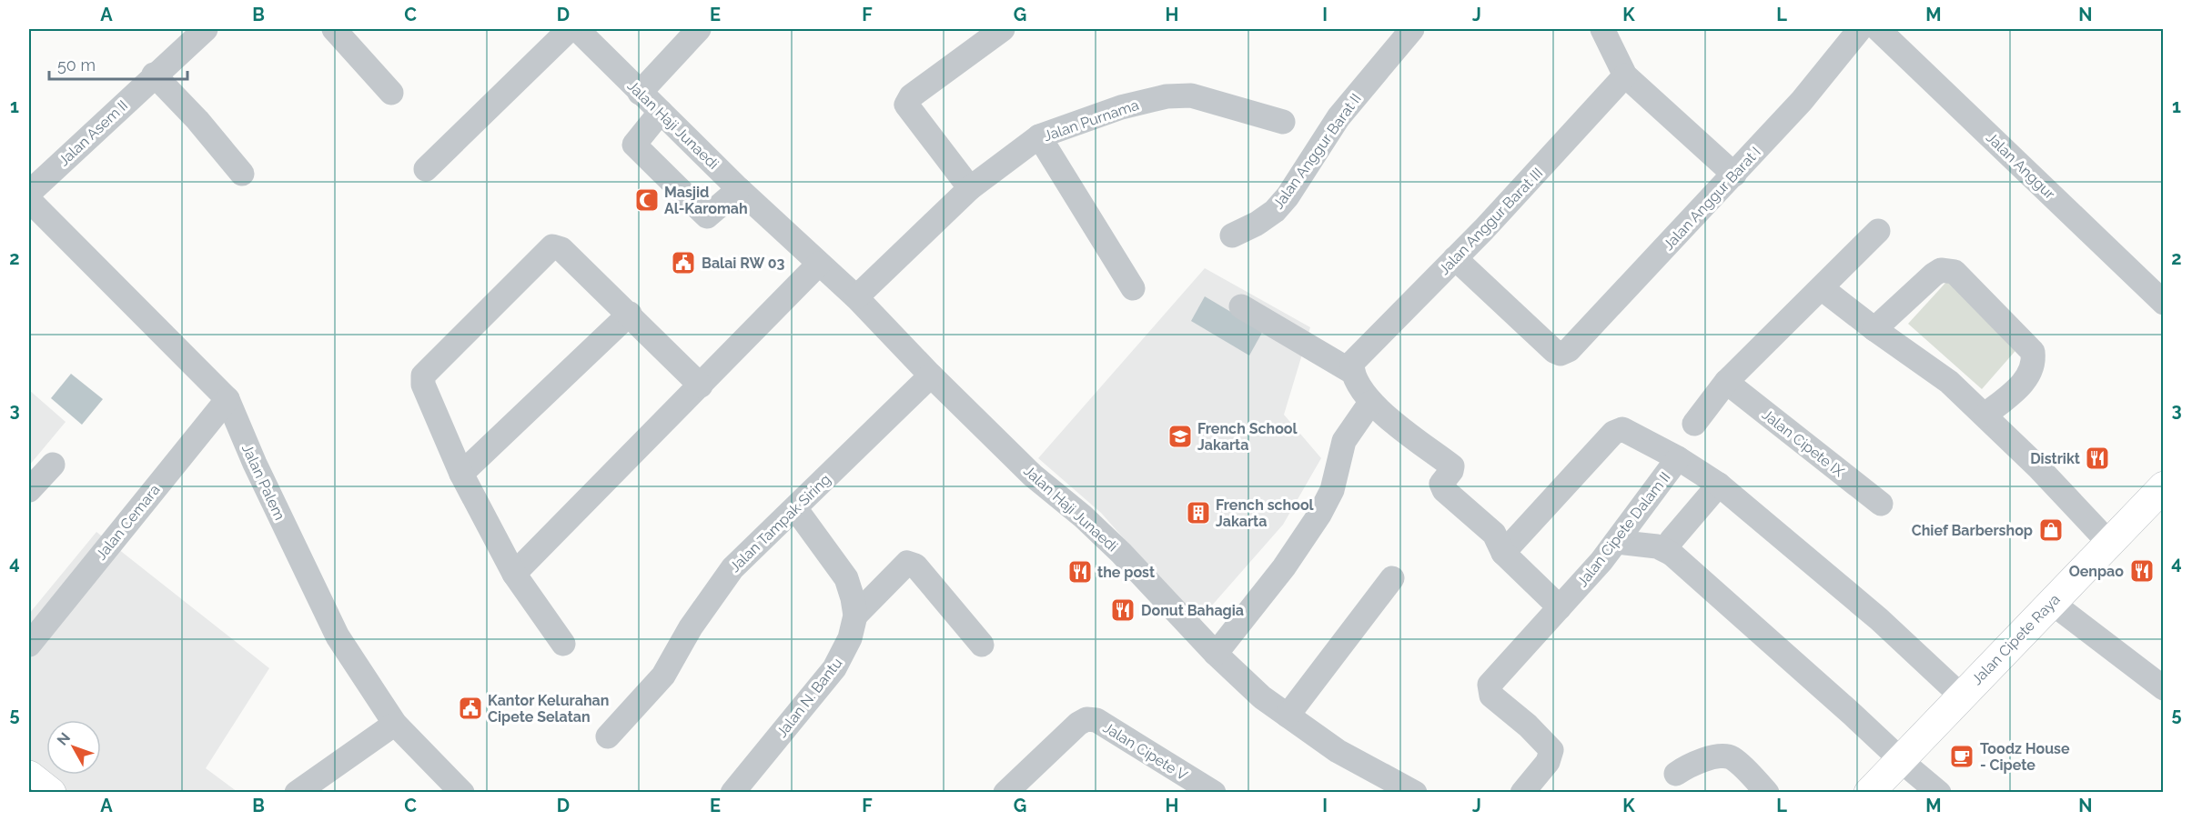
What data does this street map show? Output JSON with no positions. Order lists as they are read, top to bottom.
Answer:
{
  "streets": {
    "main road": ["Jalan Cipete Raya"],
    "street": [
      "Jalan Purnama",
      "Jalan Haji Junaedi",
      "Jalan Asem II",
      "Jalan Anggur Barat II",
      "Jalan Anggur",
      "Jalan Anggur Barat I",
      "Jalan Anggur Barat III",
      "Jalan Cipete IX",
      "Jalan Palem",
      "Jalan Cemara",
      "Jalan Tampak Siring",
      "Jalan Cipete Dalam II",
      "Jalan N. Bantu",
      "Jalan Cipete V"
    ]
  },
  "crossings": [
    ["Jalan Purnama", "Jalan Haji Junaedi"],
    ["Jalan Haji Junaedi", "Jalan Tampak Siring"],
    ["Jalan Anggur Barat I", "Jalan Anggur Barat III"],
    ["Jalan Palem", "Jalan Cemara"],
    ["Jalan Tampak Siring", "Jalan N. Bantu"],
    ["Jalan Cipete Dalam II", "Jalan Cipete Raya"]
  ],
  "places": {
    "mosque": ["Masjid Al-Karomah"],
    "public building": ["Balai RW 03", "Kantor Kelurahan Cipete Selatan"],
    "school or university": ["French School Jakarta"],
    "restaurant": [
      "Distrikt",
      "Oenpao",
      "the post",
      "Donut Bahagia"
    ],
    "building": ["French school Jakarta"],
    "shop": ["Chief Barbershop"],
    "cafe": ["Toodz House - Cipete"]
  },
  "scale_bar": "50 m",
  "north": "top left",
  "grid": {
    "columns": [
      "A",
      "B",
      "C",
      "D",
      "E",
      "F",
      "G",
      "H",
      "I",
      "J",
      "K",
      "L",
      "M",
      "N"
    ],
    "rows": [
      "1",
      "2",
      "3",
      "4",
      "5"
    ]
  }
}
